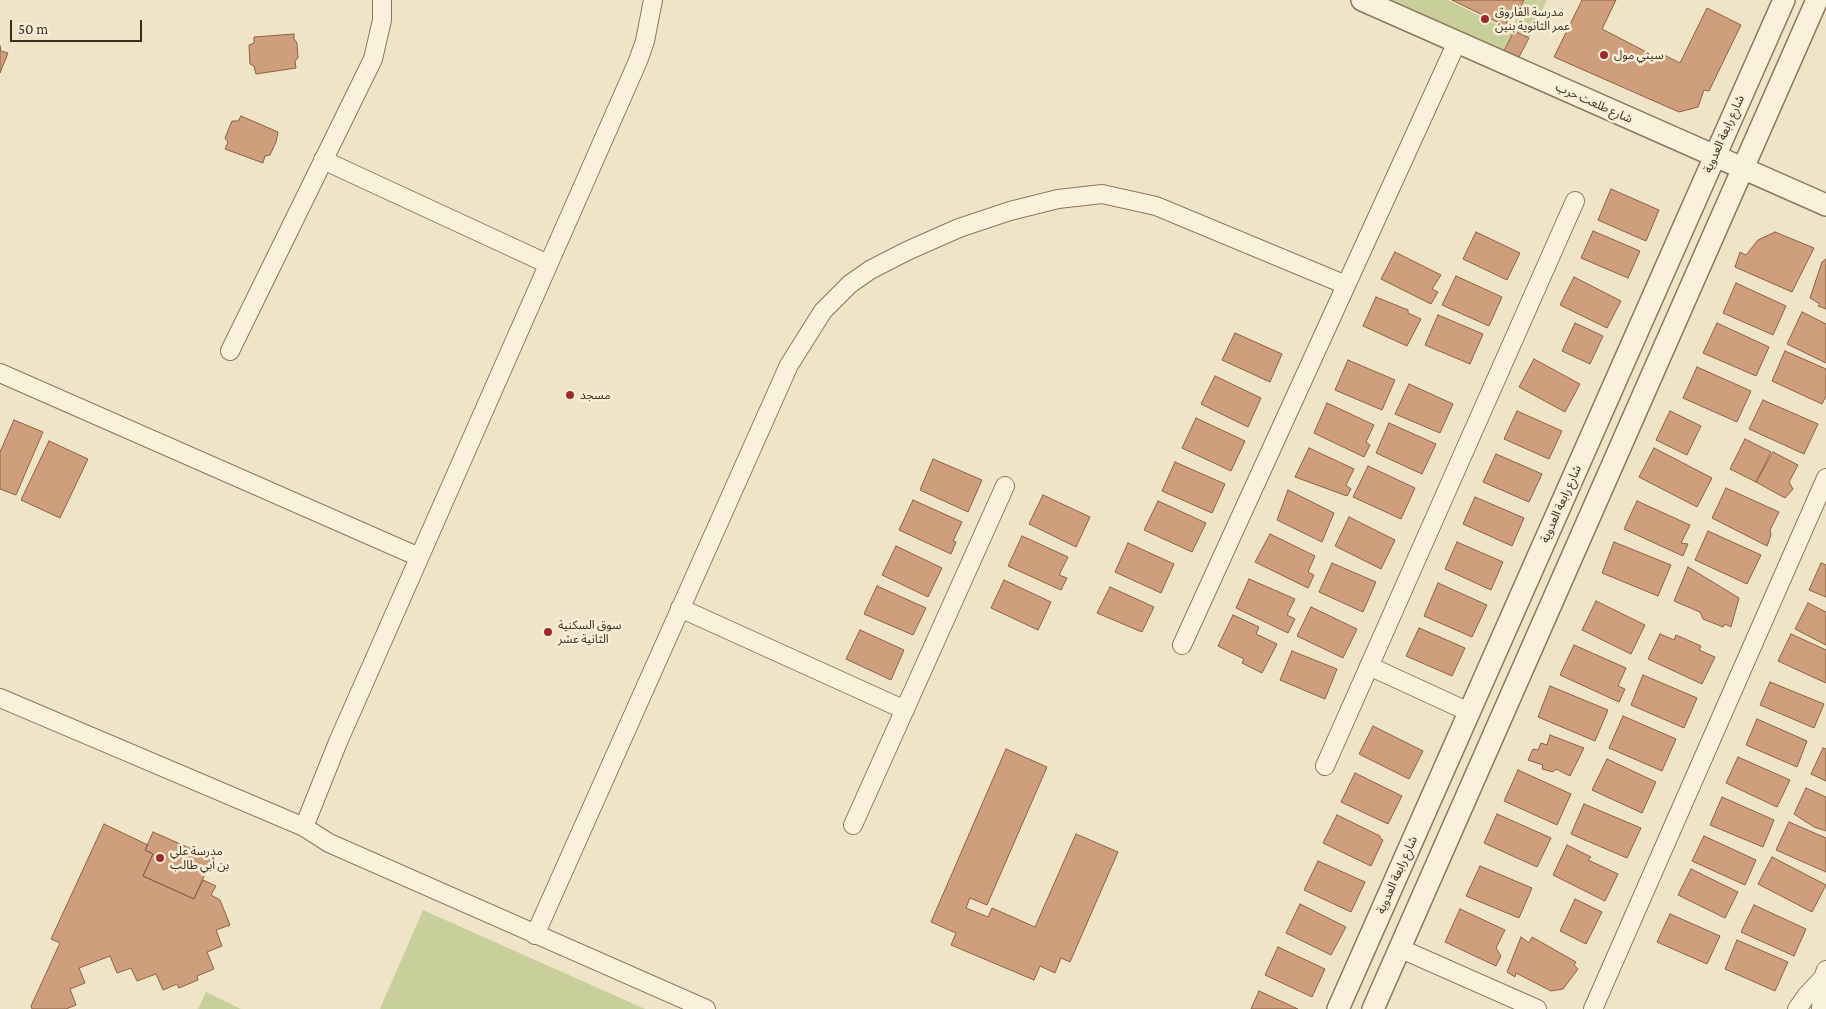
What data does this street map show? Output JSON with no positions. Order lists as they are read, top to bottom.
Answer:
{
  "streets": {
    "street": ["شارع طلعت حرب", "شارع رابعة العدوية"]
  },
  "crossings": [
    ["شارع طلعت حرب", "شارع رابعة العدوية"]
  ],
  "places": [
    "مدرسة الفاروق عمر الثانوية بنين",
    "سيتي مول",
    "مسجد",
    "سوق السكنية الثانية عشر",
    "مدرسة علي بن أبي طالب"
  ],
  "scale_bar": "50 m"
}
